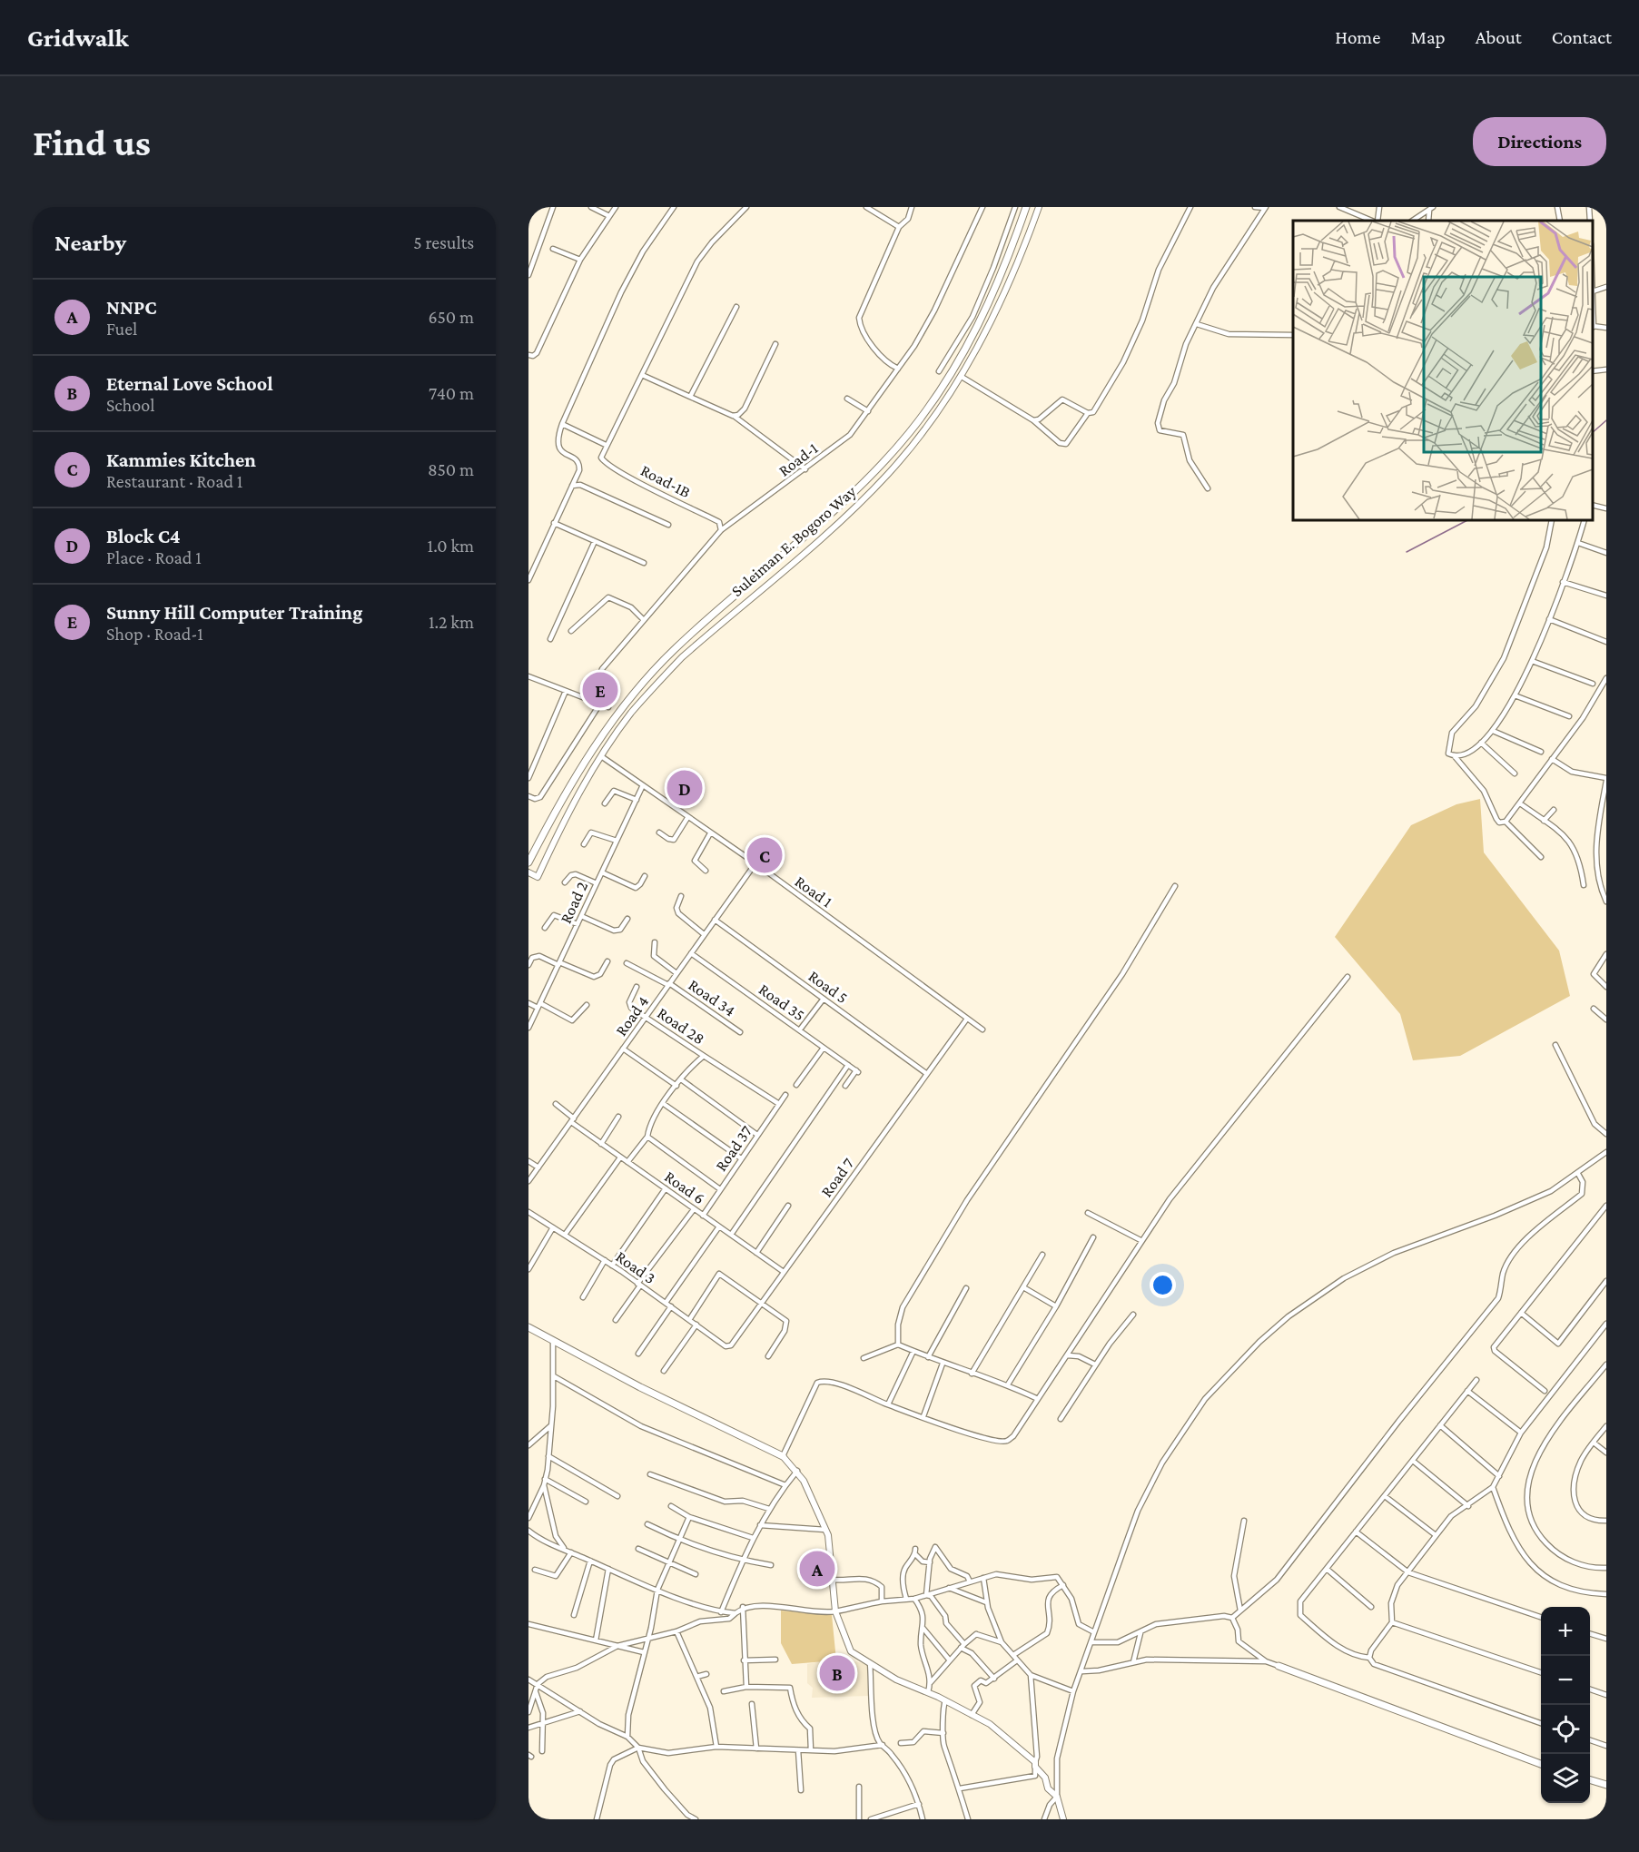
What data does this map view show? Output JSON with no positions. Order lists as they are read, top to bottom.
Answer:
{
  "streets": {
    "main road": ["Suleiman E. Bogoro Way"],
    "street": [
      "Road-1",
      "Road-1B",
      "Road 1",
      "Road 2",
      "Road 5",
      "Road 34",
      "Road 35",
      "Road 4",
      "Road 28",
      "Road 37",
      "Road 7",
      "Road 6",
      "Road 3"
    ]
  },
  "crossings": [
    ["Road-1", "Road-1B"],
    ["Suleiman E. Bogoro Way", "Road 1"],
    ["Road 1", "Road 2"],
    ["Road 1", "Road 4"],
    ["Road 1", "Road 7"],
    ["Road 5", "Road 4"],
    ["Road 5", "Road 7"],
    ["Road 34", "Road 4"],
    ["Road 35", "Road 4"],
    ["Road 4", "Road 28"],
    ["Road 4", "Road 6"],
    ["Road 28", "Road 37"],
    ["Road 37", "Road 6"],
    ["Road 7", "Road 6"],
    ["Road 7", "Road 3"]
  ],
  "page": {
    "header": "Gridwalk",
    "nav": [
      "Home",
      "Map",
      "About",
      "Contact"
    ],
    "buttons": "Directions",
    "title": "Find us",
    "heading": ["Nearby", "5 results"],
    "list": [
      {
        "mark": "A",
        "name": "NNPC",
        "note": "Fuel",
        "value": "650 m"
      },
      {
        "mark": "B",
        "name": "Eternal Love School",
        "note": "School",
        "value": "740 m"
      },
      {
        "mark": "C",
        "name": "Kammies Kitchen",
        "note": "Restaurant · Road 1",
        "value": "850 m"
      },
      {
        "mark": "D",
        "name": "Block C4",
        "note": "Place · Road 1",
        "value": "1.0 km"
      },
      {
        "mark": "E",
        "name": "Sunny Hill Computer Training",
        "note": "Shop · Road-1",
        "value": "1.2 km"
      }
    ],
    "pins": [
      "E",
      "D",
      "C",
      "A",
      "B"
    ],
    "map_buttons": ["+", "−"]
  }
}
